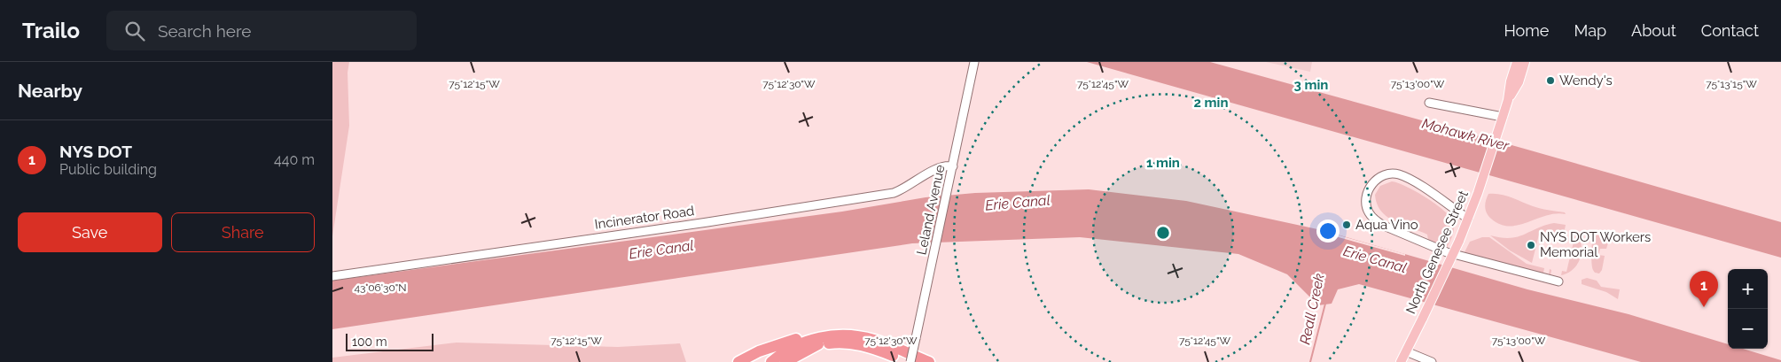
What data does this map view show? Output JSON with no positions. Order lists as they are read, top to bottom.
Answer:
{
  "streets": {
    "main road": ["North Genesee Street"],
    "street": ["Leland Avenue", "Incinerator Road"]
  },
  "crossings": [
    ["Leland Avenue", "Incinerator Road"]
  ],
  "water": ["Mohawk River", "Erie Canal", "Reall Creek"],
  "places": ["Wendy's", "Aqua Vino", "NYS DOT Workers Memorial"],
  "scale_bar": "100 m",
  "page": {
    "header": "Trailo",
    "search": "Search here",
    "nav": [
      "Home",
      "Map",
      "About",
      "Contact"
    ],
    "heading": "Nearby",
    "list": [
      {
        "mark": "1",
        "name": "NYS DOT",
        "note": "Public building",
        "value": "440 m"
      }
    ],
    "buttons": ["Save", "Share"],
    "map_buttons": ["+", "−"],
    "pins": "1",
    "scale": "100 m"
  },
  "coordinates": [
    "75°12'15\"W",
    "75°12'45\"W",
    "75°13'00\"W",
    "75°13'15\"W",
    "75°12'30\"W",
    "43°06'30\"N"
  ],
  "rings": ["3 min", "2 min", "1 min"]
}
